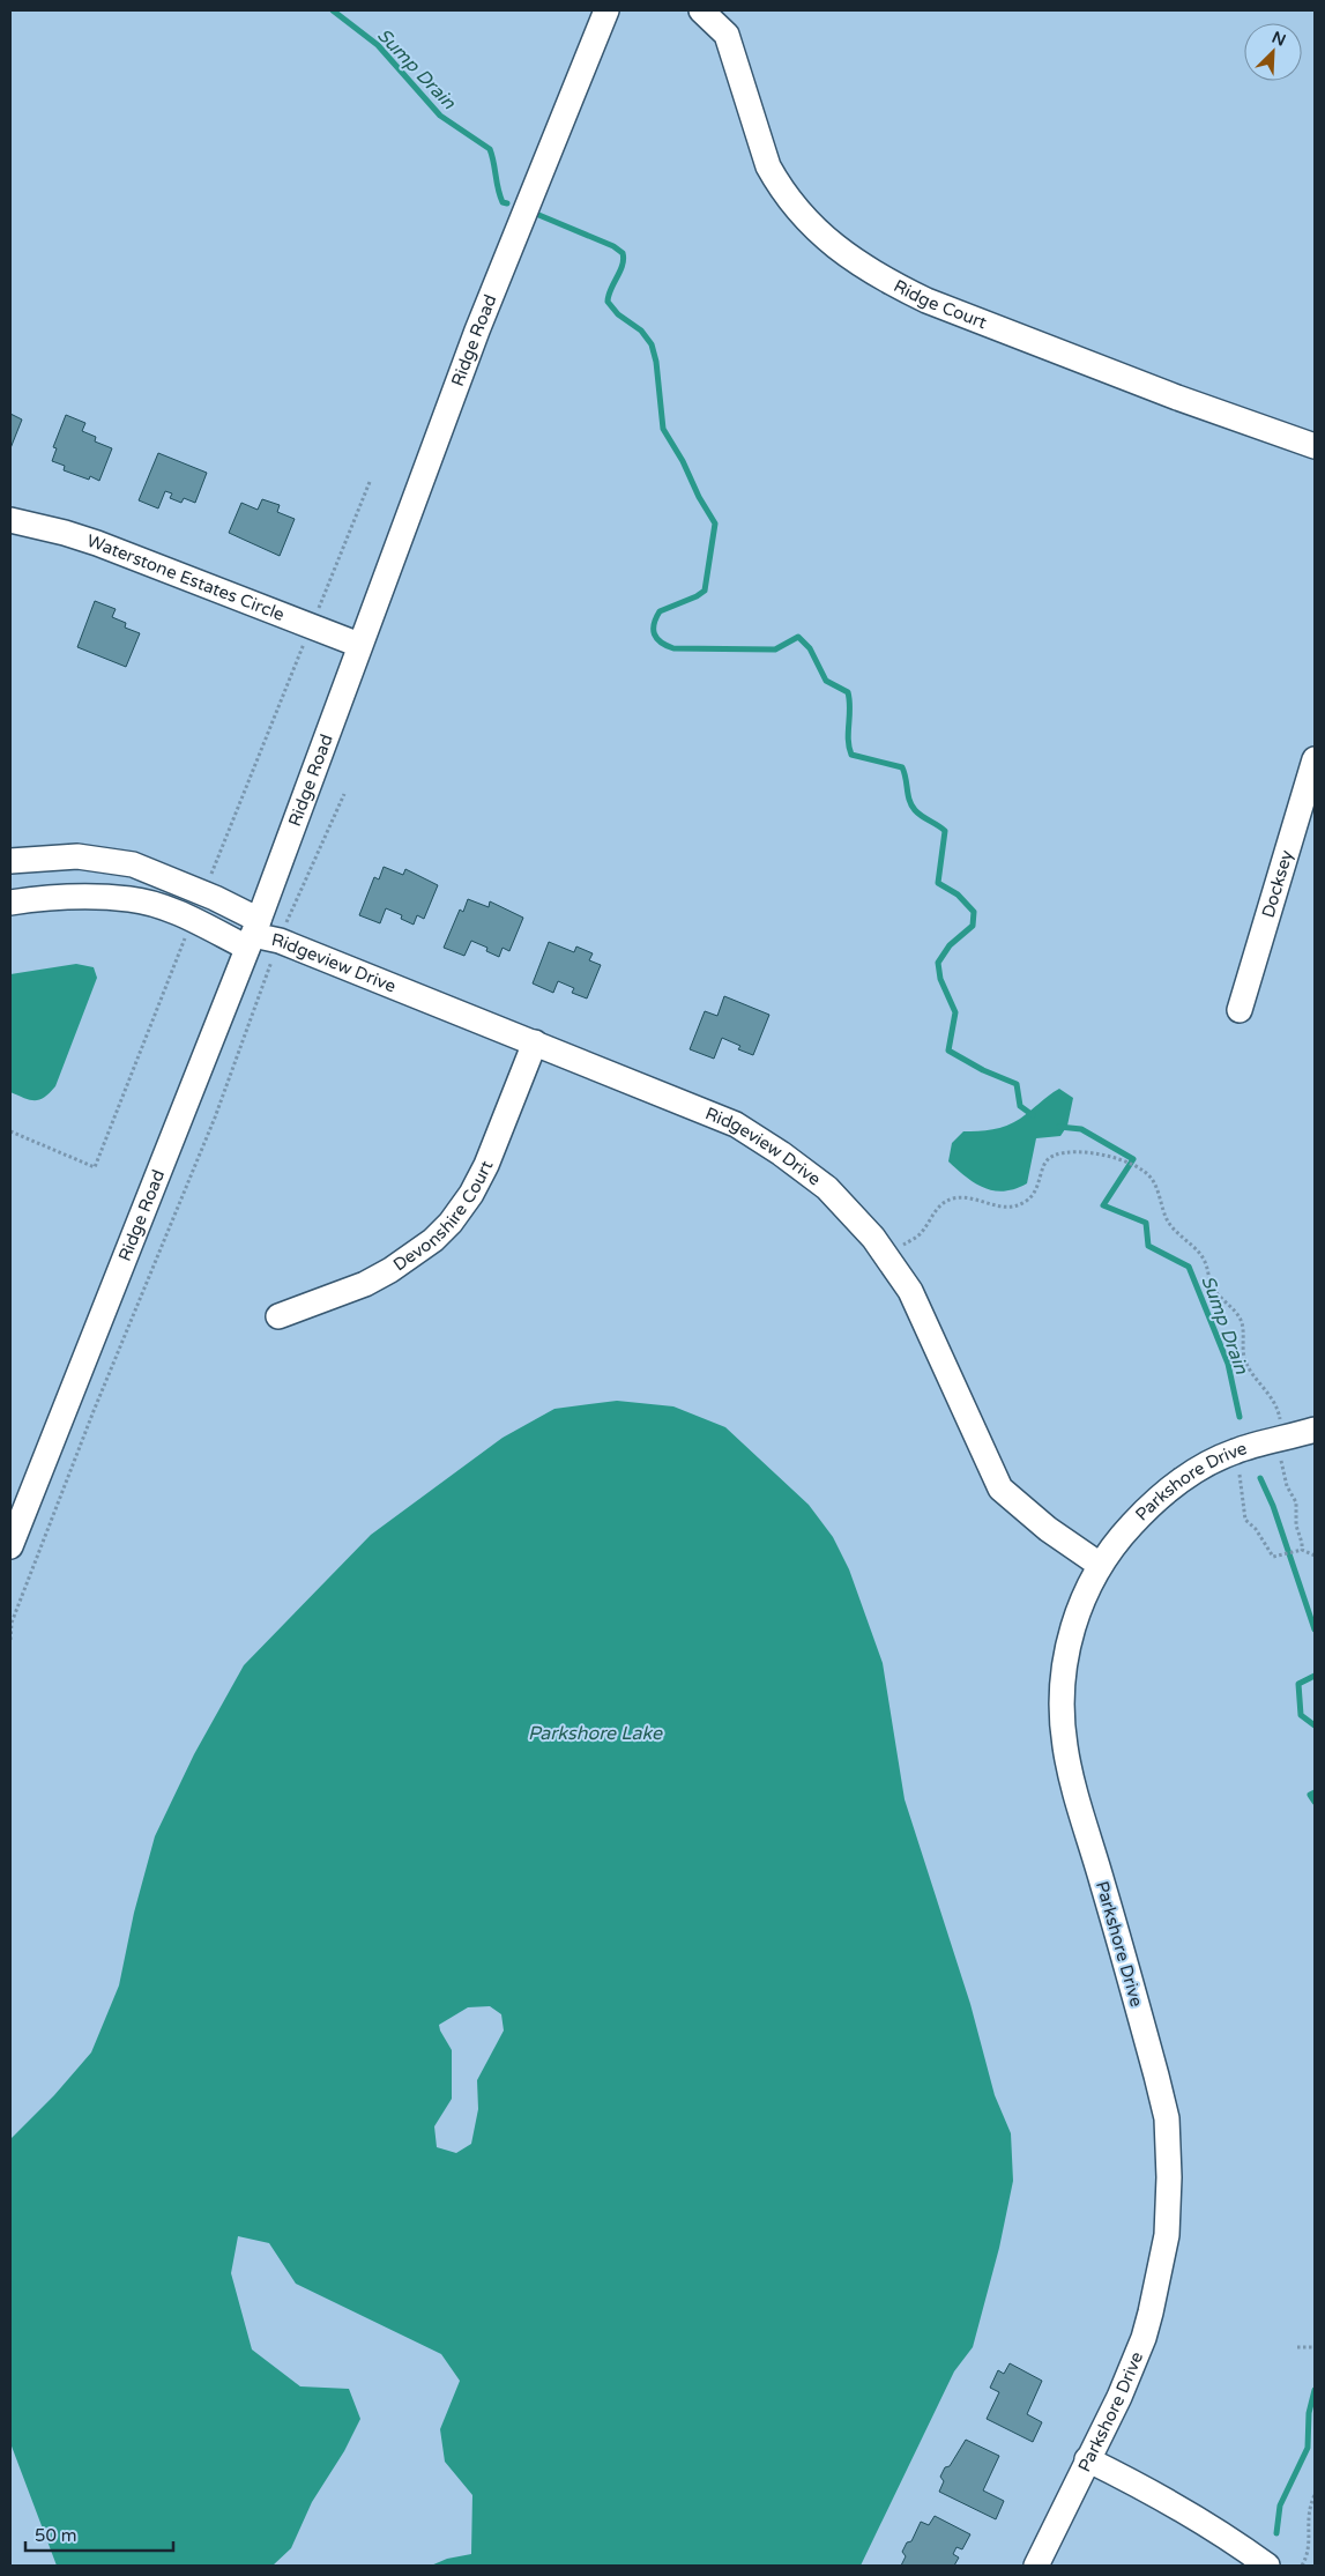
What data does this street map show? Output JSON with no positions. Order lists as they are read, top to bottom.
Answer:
{
  "streets": {
    "street": [
      "Ridge Court",
      "Ridge Road",
      "Waterstone Estates Circle",
      "Docksey",
      "Ridgeview Drive",
      "Devonshire Court",
      "Parkshore Drive"
    ]
  },
  "crossings": [
    ["Ridge Road", "Waterstone Estates Circle"],
    ["Ridge Road", "Ridgeview Drive"],
    ["Ridgeview Drive", "Devonshire Court"],
    ["Ridgeview Drive", "Parkshore Drive"]
  ],
  "water": ["Sump Drain", "Parkshore Lake"],
  "scale_bar": "50 m",
  "north": "top right"
}
